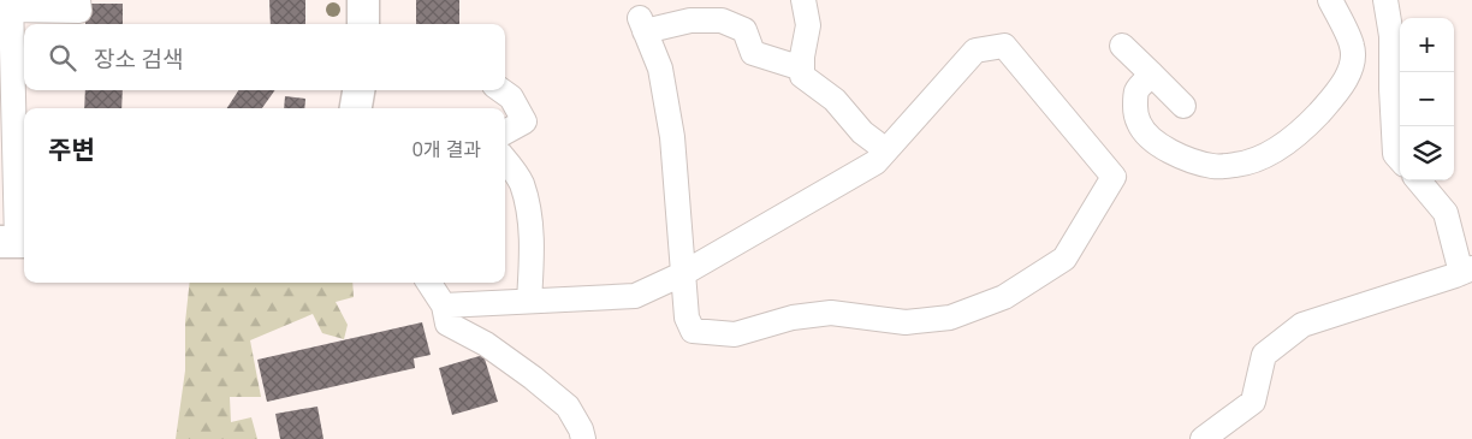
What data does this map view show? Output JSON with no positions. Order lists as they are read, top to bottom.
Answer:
{
  "page": {
    "map_buttons": ["+", "−"],
    "search": "장소 검색",
    "heading": ["주변", "0개 결과"]
  }
}
